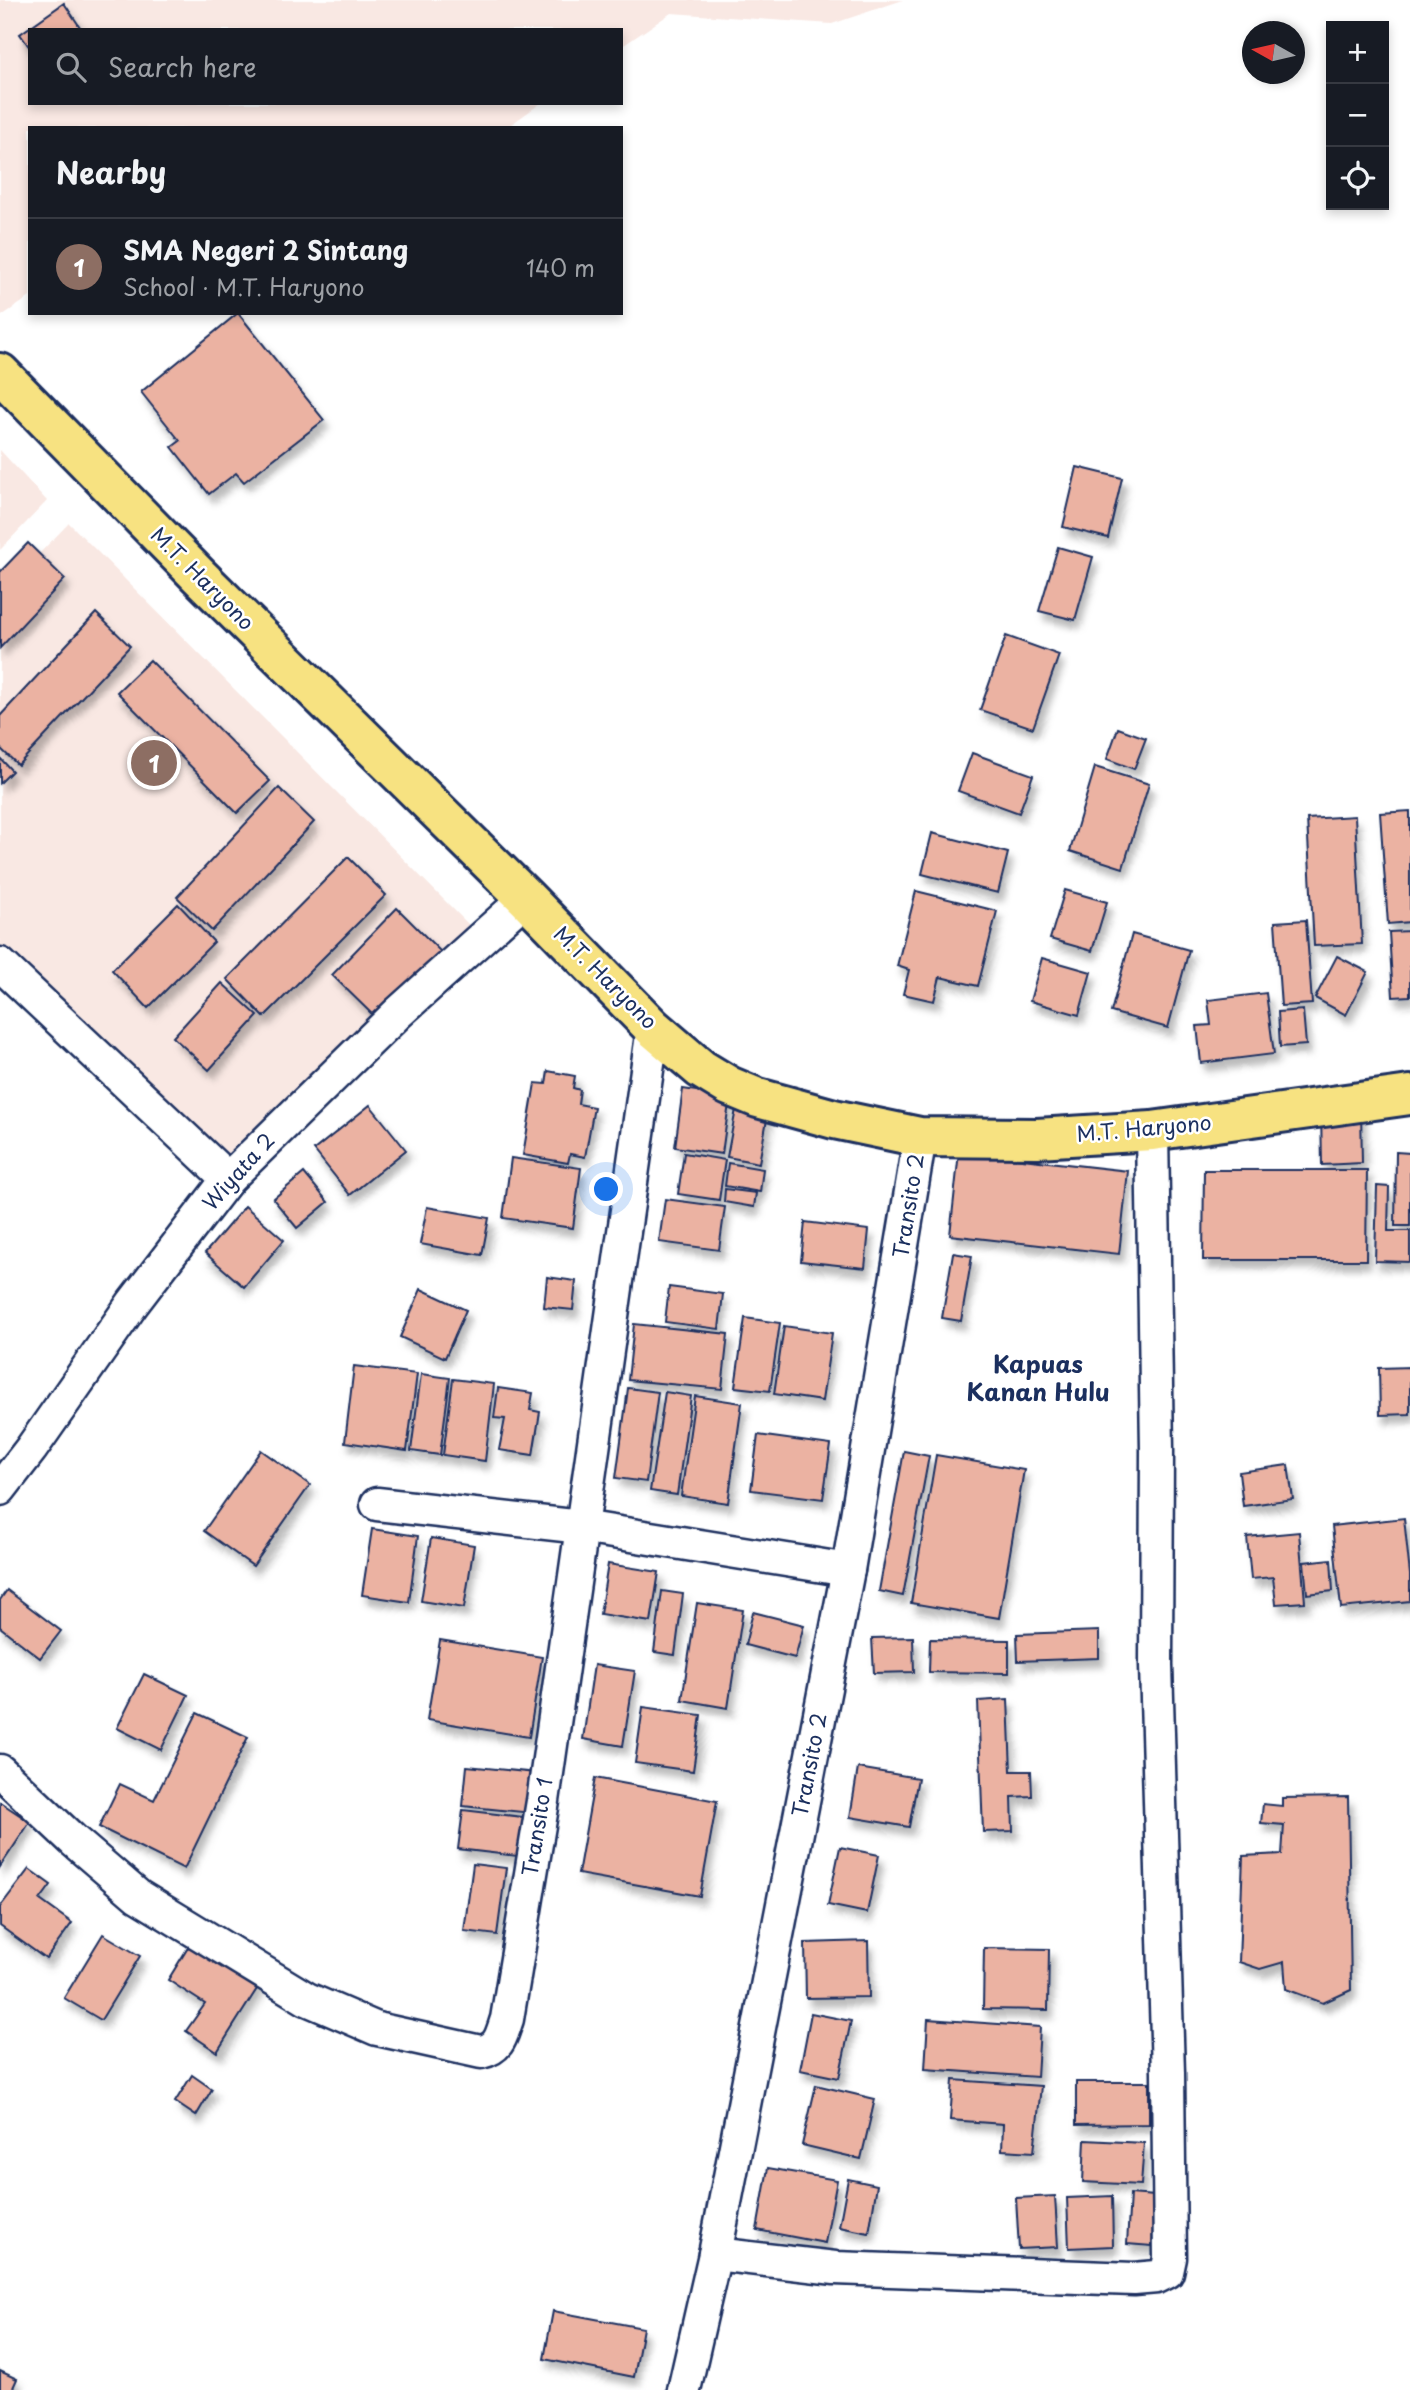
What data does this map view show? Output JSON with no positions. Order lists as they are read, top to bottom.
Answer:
{
  "streets": {
    "highway": ["M.T. Haryono"],
    "street": ["Wiyata 2", "Transito 2", "Transito 1"]
  },
  "crossings": [
    ["M.T. Haryono", "Wiyata 2"],
    ["M.T. Haryono", "Transito 2"],
    ["M.T. Haryono", "Transito 1"]
  ],
  "districts": ["Kapuas Kanan Hulu"],
  "north": "left",
  "page": {
    "map_buttons": ["+", "−"],
    "search": "Search here",
    "heading": "Nearby",
    "list": [
      {
        "mark": "1",
        "name": "SMA Negeri 2 Sintang",
        "note": "School · M.T. Haryono",
        "value": "140 m"
      }
    ],
    "pins": "1"
  }
}
